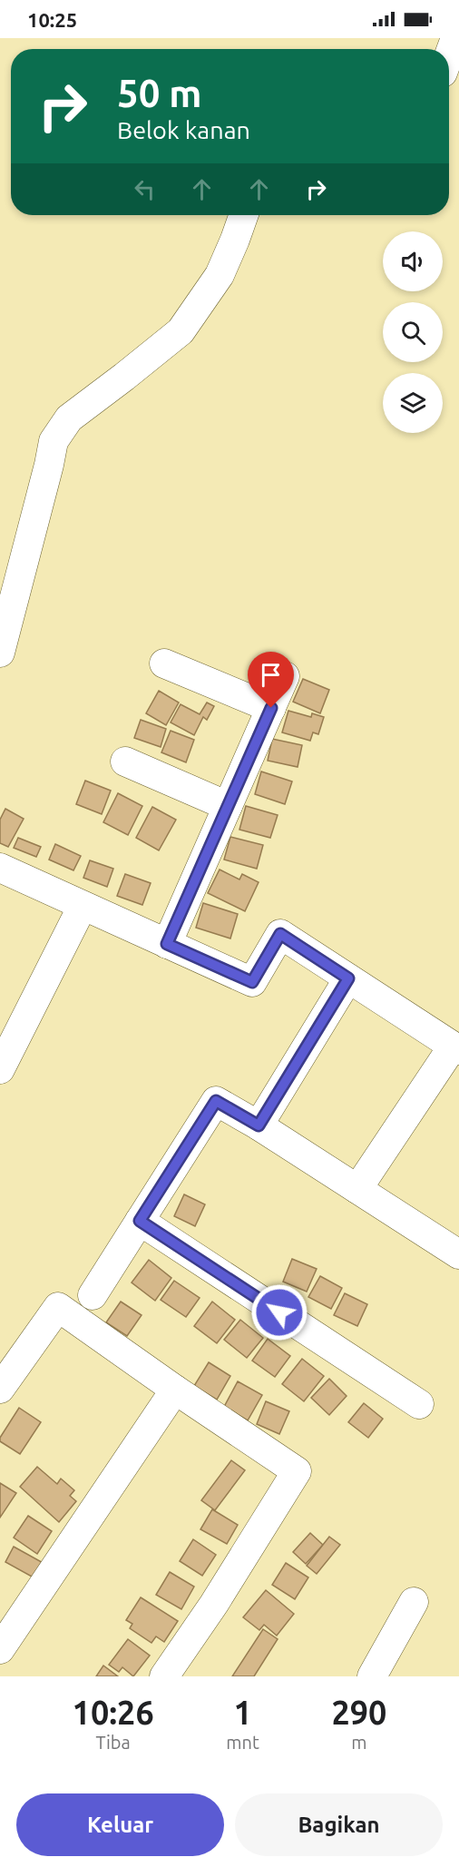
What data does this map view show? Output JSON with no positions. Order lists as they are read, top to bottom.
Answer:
{
  "page": {
    "status": "10:25",
    "turn": ["50 m", "Belok kanan"],
    "eta": [
      "10:26",
      "Tiba",
      "1",
      "mnt",
      "290",
      "m"
    ],
    "buttons": ["Keluar", "Bagikan"]
  }
}
